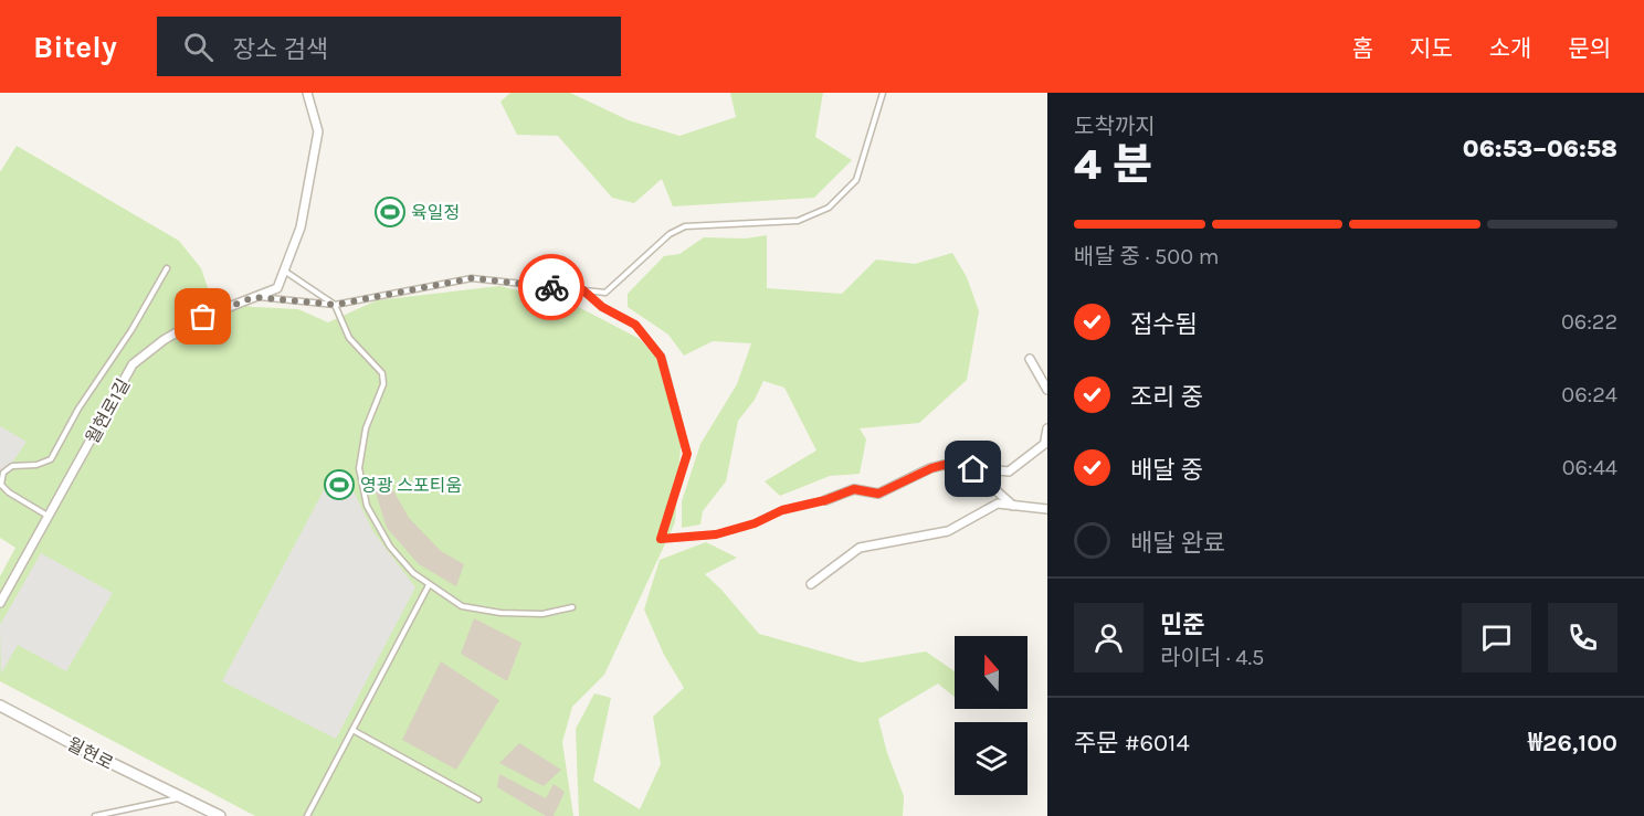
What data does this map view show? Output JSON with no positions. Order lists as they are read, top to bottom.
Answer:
{
  "streets": {
    "street": ["월현로1길", "월현로"]
  },
  "places": {
    "sports": ["육일정", "영광 스포티움"]
  },
  "north": "top",
  "page": {
    "header": "Bitely",
    "search": "장소 검색",
    "nav": [
      "홈",
      "지도",
      "소개",
      "문의"
    ],
    "heading": ["4 분", "도착까지", "06:53–06:58"],
    "panel": [
      "민준",
      "라이더 · 4.5",
      "주문 #6014",
      "₩26,100"
    ],
    "bar": "배달 중 · 500 m",
    "list": [
      ["접수됨", "06:22"],
      ["조리 중", "06:24"],
      ["배달 중", "06:44"],
      "배달 완료"
    ]
  }
}
